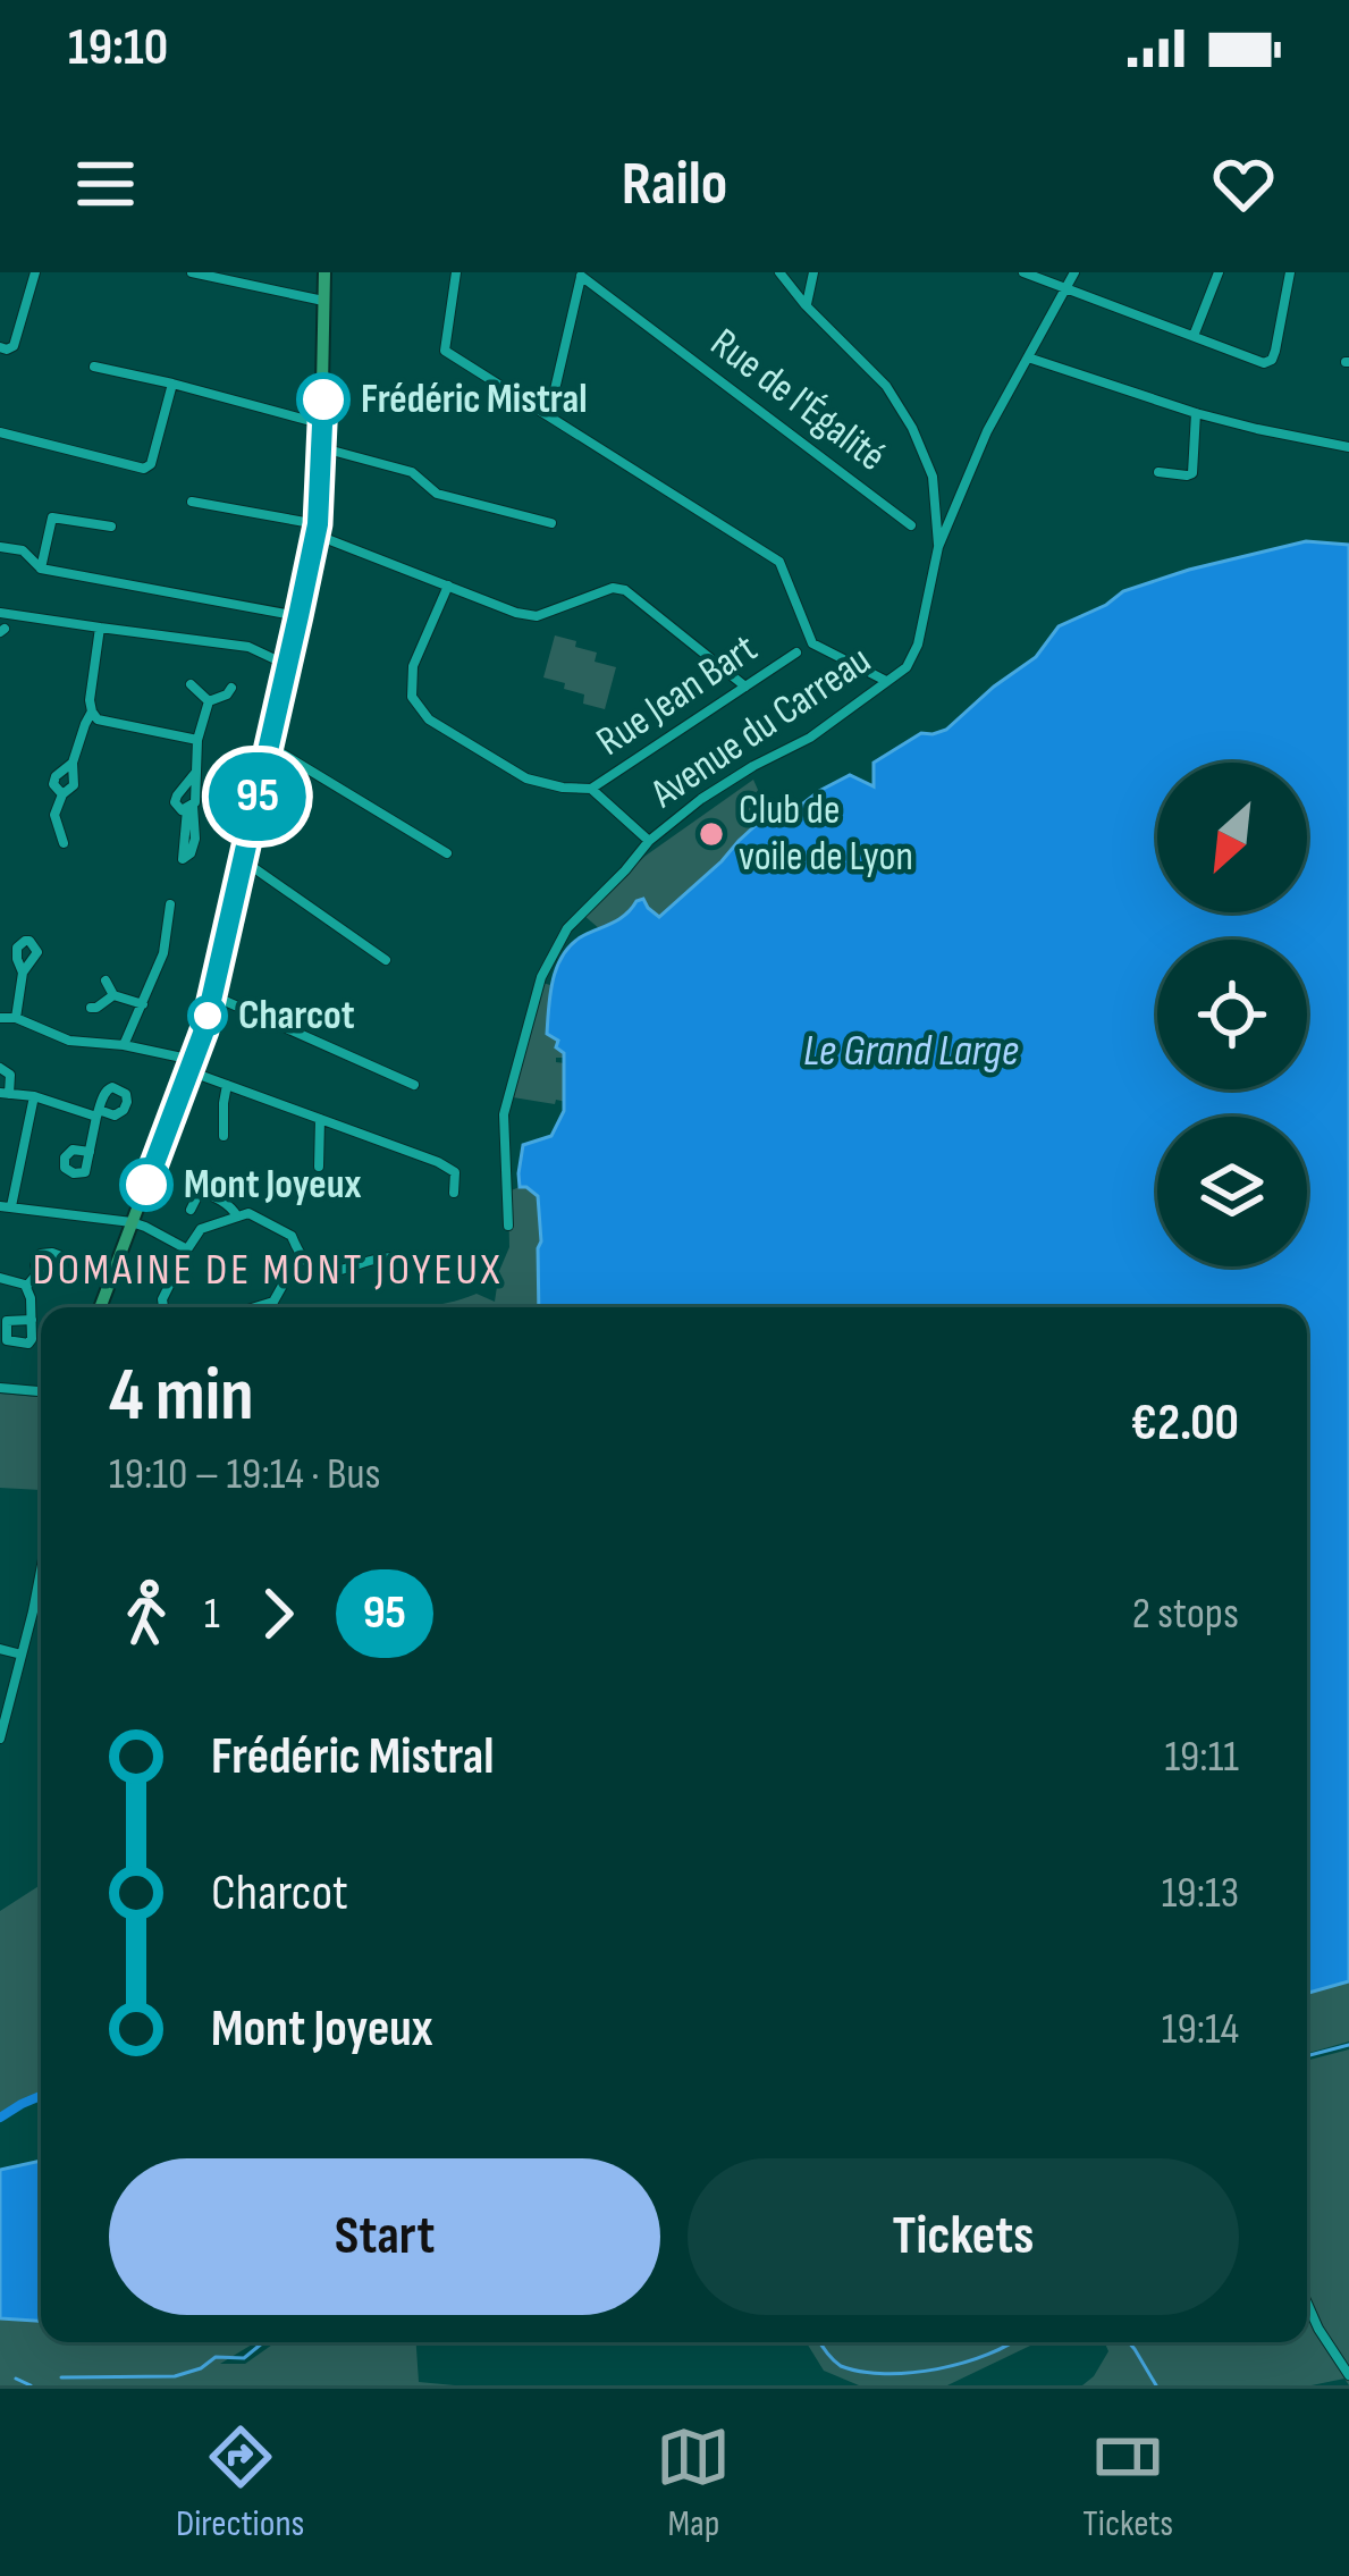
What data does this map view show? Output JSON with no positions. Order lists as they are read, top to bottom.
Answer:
{
  "streets": {
    "street": ["Rue de l'Égalité", "Rue Jean Bart", "Avenue du Carreau"]
  },
  "districts": ["DOMAINE DE MONT JOYEUX"],
  "water": ["Le Grand Large"],
  "places": [
    "Frédéric Mistral",
    "Club de voile de Lyon",
    "Charcot",
    "Mont Joyeux"
  ],
  "lines": ["bus line 95"],
  "north": "bottom left",
  "page": {
    "status": "19:10",
    "header": "Railo",
    "on_map": "95",
    "heading": ["4 min", "19:10 – 19:14 · Bus", "€2.00"],
    "legs": ["1", "95", "2 stops"],
    "list": [
      {
        "name": "Frédéric Mistral",
        "value": "19:11"
      },
      {
        "name": "Charcot",
        "value": "19:13"
      },
      {
        "name": "Mont Joyeux",
        "value": "19:14"
      }
    ],
    "buttons": ["Start", "Tickets"],
    "tabs": ["Directions", "Map", "Tickets"]
  }
}
